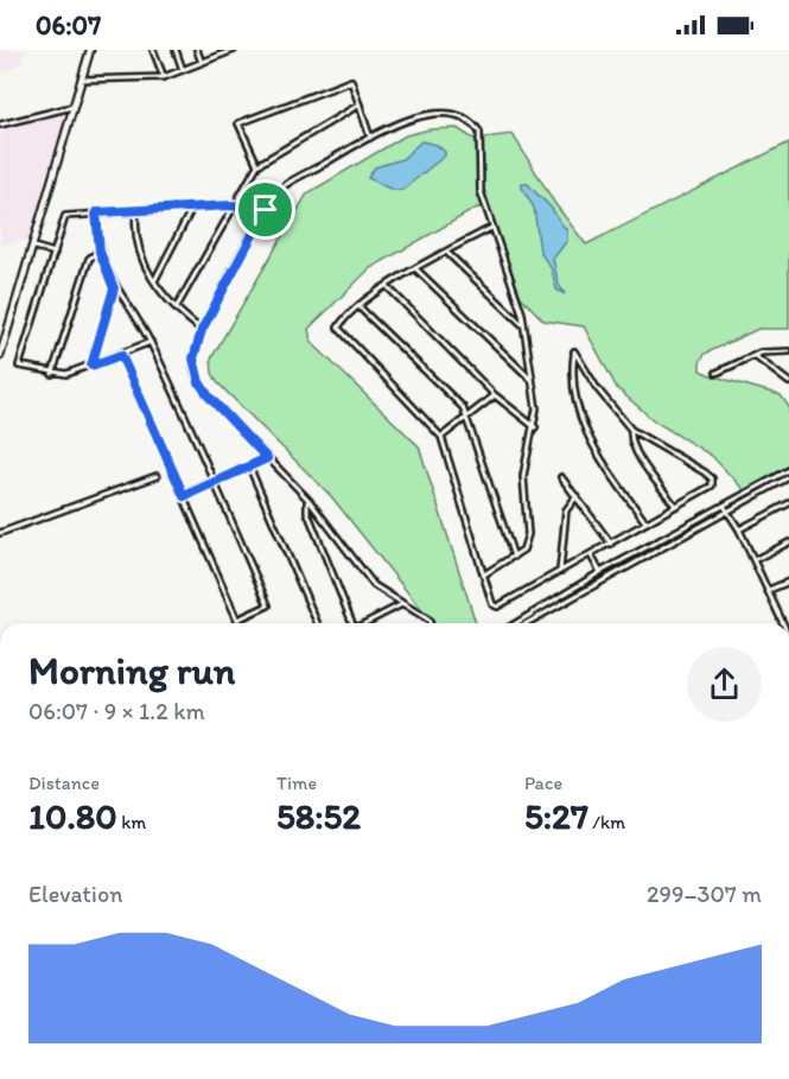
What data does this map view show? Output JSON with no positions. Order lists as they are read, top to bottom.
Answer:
{
  "page": {
    "status": "06:07",
    "heading": ["Morning run", "06:07 · 9 × 1.2 km"],
    "stats": [
      ["Distance", "10.80 km"],
      ["Time", "58:52"],
      ["Pace", "5:27 /km"]
    ],
    "chart": ["Elevation", "299–307 m"]
  }
}
